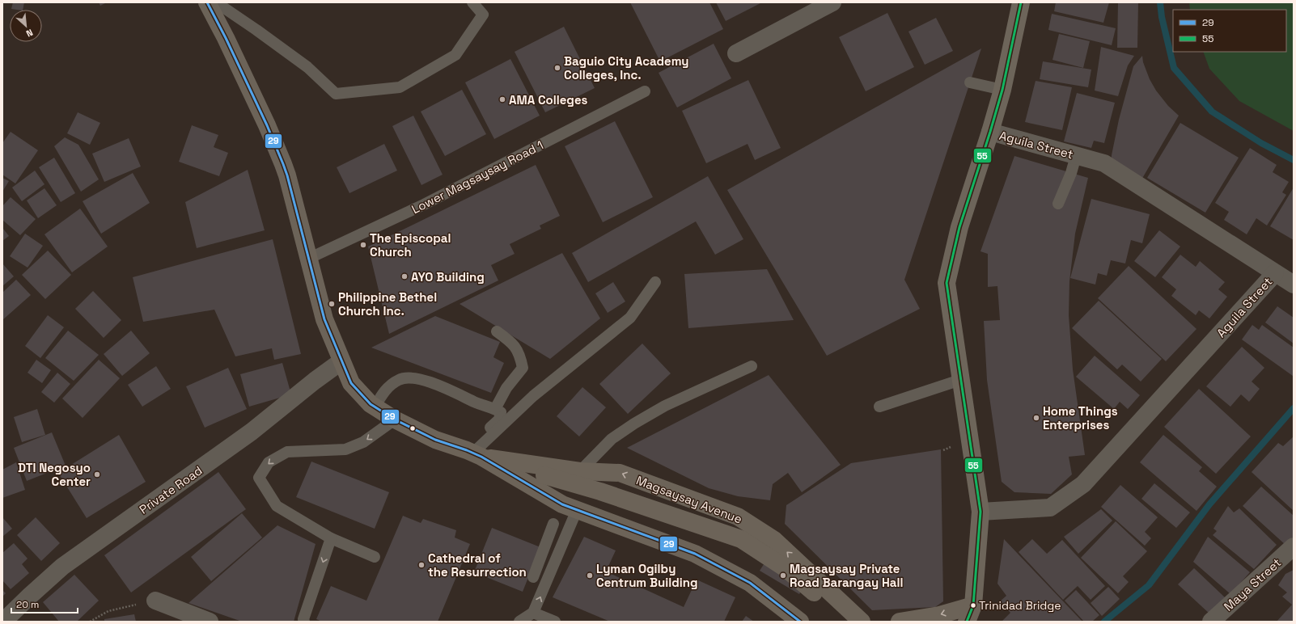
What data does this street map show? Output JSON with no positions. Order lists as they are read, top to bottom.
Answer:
{
  "streets": {
    "highway": ["Magsaysay Avenue"],
    "street": ["Aguila Street", "Private Road", "Maya Street"],
    "lane": ["Lower Magsaysay Road 1"]
  },
  "crossings": [
    ["Lower Magsaysay Road 1", "Magsaysay Avenue"],
    ["Private Road", "Magsaysay Avenue"]
  ],
  "places": [
    "Baguio City Academy Colleges, Inc.",
    "AMA Colleges",
    "The Episcopal Church",
    "AYO Building",
    "Philippine Bethel Church Inc.",
    "Home Things Enterprises",
    "DTI Negosyo Center",
    "Cathedral of the Resurrection",
    "Lyman Ogilby Centrum Building",
    "Magsaysay Private Road Barangay Hall",
    "Trinidad Bridge"
  ],
  "lines": ["transit line 29", "transit line 55"],
  "legend": ["29", "55"],
  "scale_bar": "20 m",
  "north": "bottom right"
}
